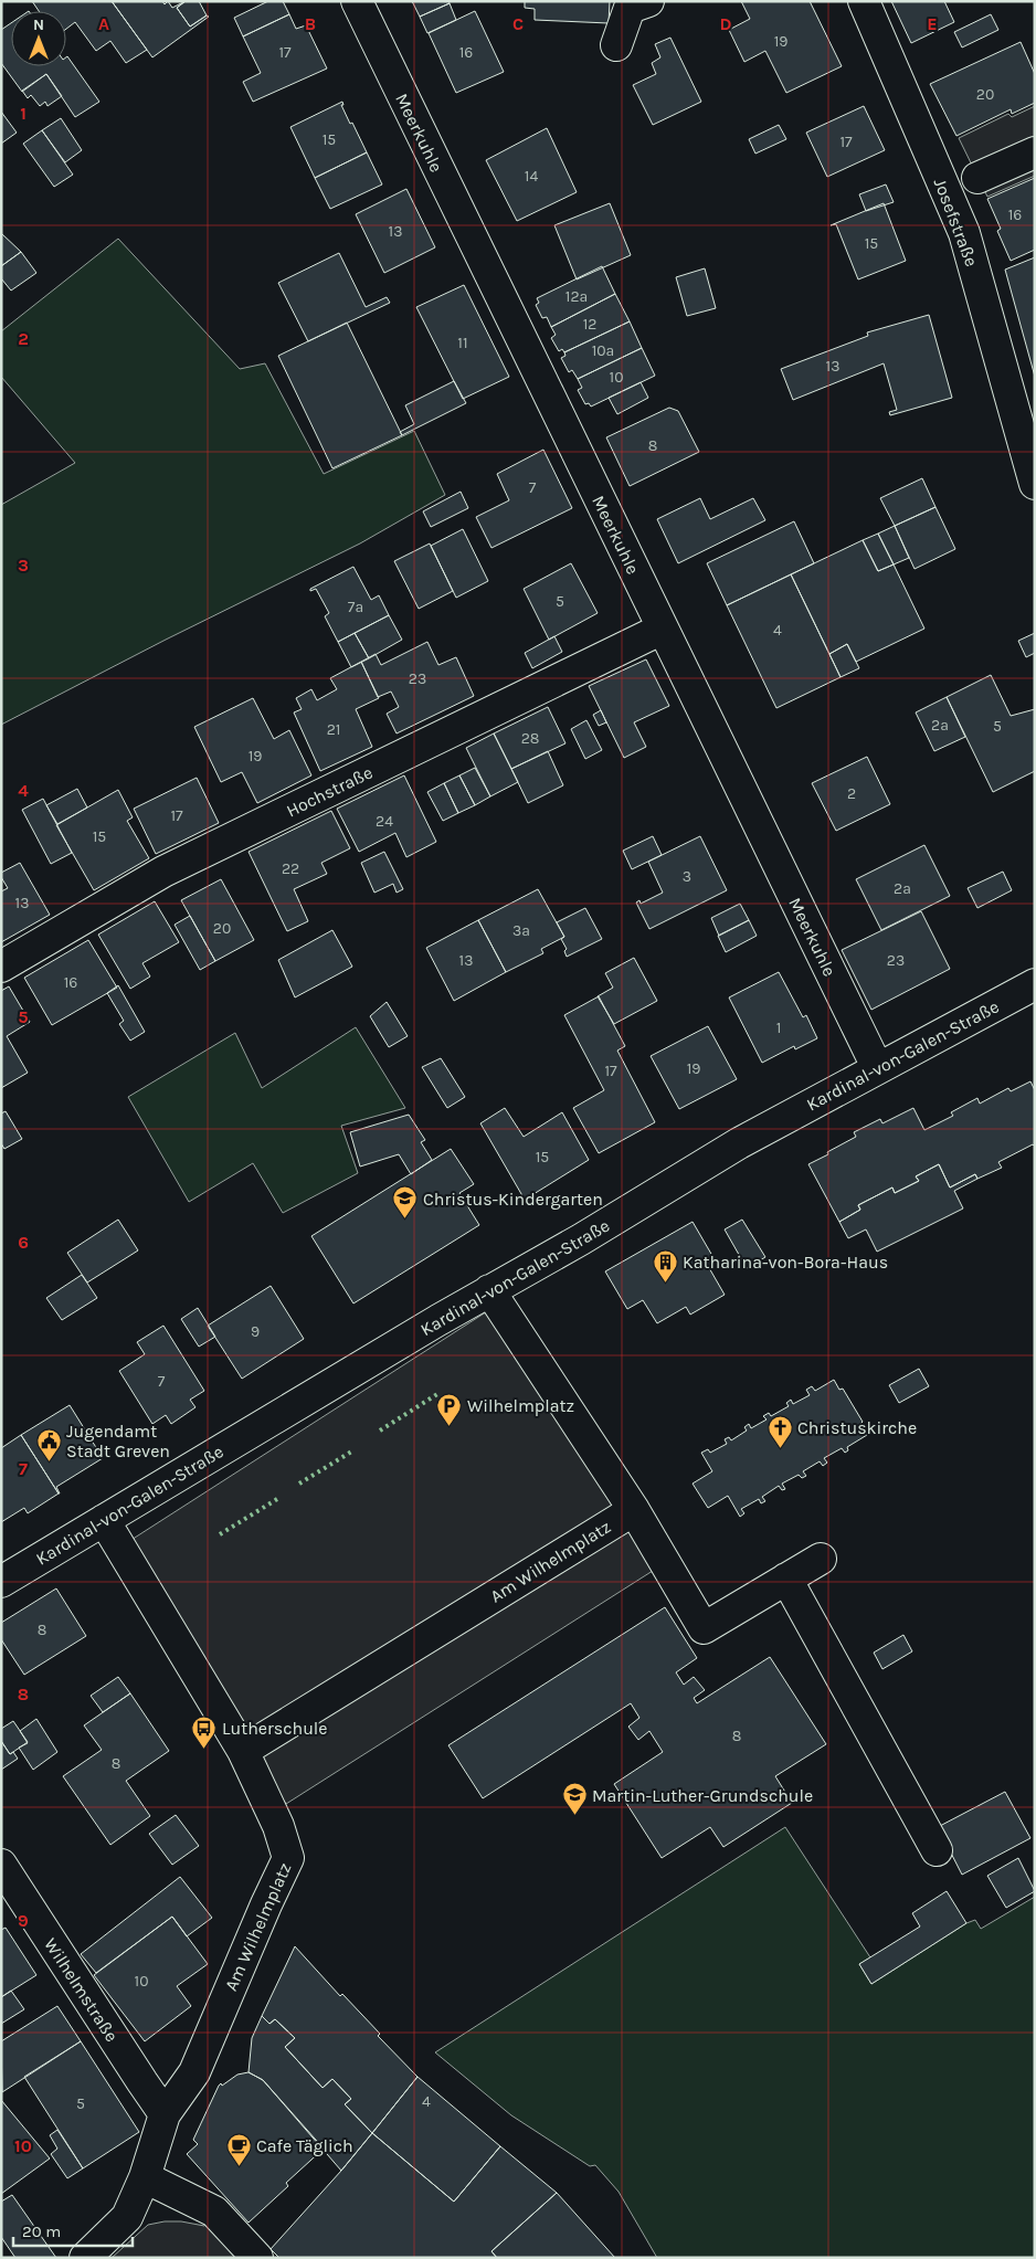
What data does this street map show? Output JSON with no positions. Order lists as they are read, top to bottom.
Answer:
{
  "streets": {
    "street": [
      "Meerkuhle",
      "Josefstraße",
      "Hochstraße",
      "Kardinal-von-Galen-Straße",
      "Am Wilhelmplatz",
      "Wilhelmstraße"
    ]
  },
  "crossings": [
    ["Meerkuhle", "Hochstraße"],
    ["Meerkuhle", "Kardinal-von-Galen-Straße"],
    ["Kardinal-von-Galen-Straße", "Am Wilhelmplatz"],
    ["Am Wilhelmplatz", "Wilhelmstraße"]
  ],
  "places": {
    "school or university": ["Christus-Kindergarten", "Martin-Luther-Grundschule"],
    "building": ["Katharina-von-Bora-Haus"],
    "parking": ["Wilhelmplatz"],
    "church": ["Christuskirche"],
    "public building": ["Jugendamt Stadt Greven"],
    "bus stop": ["Lutherschule"],
    "cafe": ["Cafe Täglich"]
  },
  "house_numbers": [
    "19",
    "17",
    "16",
    "20",
    "15",
    "17",
    "14",
    "16",
    "13",
    "15",
    "12a",
    "12",
    "11",
    "10a",
    "13",
    "10",
    "8",
    "7",
    "5",
    "7a",
    "4",
    "23",
    "2a",
    "5",
    "21",
    "28",
    "19",
    "2",
    "17",
    "24",
    "15",
    "22",
    "3",
    "2a",
    "13",
    "20",
    "3a",
    "13",
    "23",
    "16",
    "1",
    "19",
    "17",
    "15",
    "9",
    "7",
    "8",
    "8",
    "8",
    "10",
    "4",
    "5"
  ],
  "scale_bar": "20 m",
  "north": "top",
  "grid": {
    "columns": [
      "A",
      "B",
      "C",
      "D",
      "E"
    ],
    "rows": [
      "1",
      "2",
      "3",
      "4",
      "5",
      "6",
      "7",
      "8",
      "9",
      "10"
    ]
  }
}
